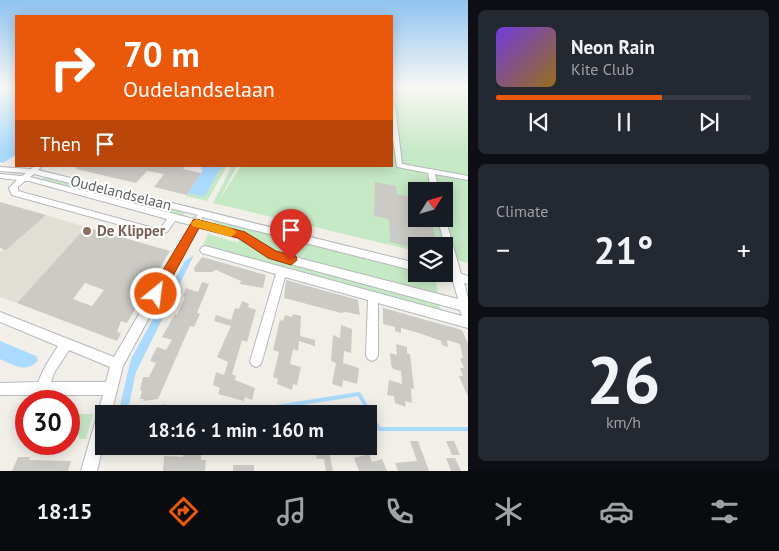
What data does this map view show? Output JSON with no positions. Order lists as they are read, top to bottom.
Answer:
{
  "streets": {
    "street": ["Oudelandselaan"]
  },
  "places": ["De Klipper"],
  "north": "top right",
  "page": {
    "turn": ["70 m", "Oudelandselaan"],
    "song": ["Neon Rain", "Kite Club"],
    "then": "Then",
    "tile": [
      "Climate",
      ["26", "km/h"]
    ],
    "heat": ["−", "21°", "+"],
    "limit": "30",
    "trip": "18:16 · 1 min · 160 m",
    "tabs": "18:15"
  }
}
